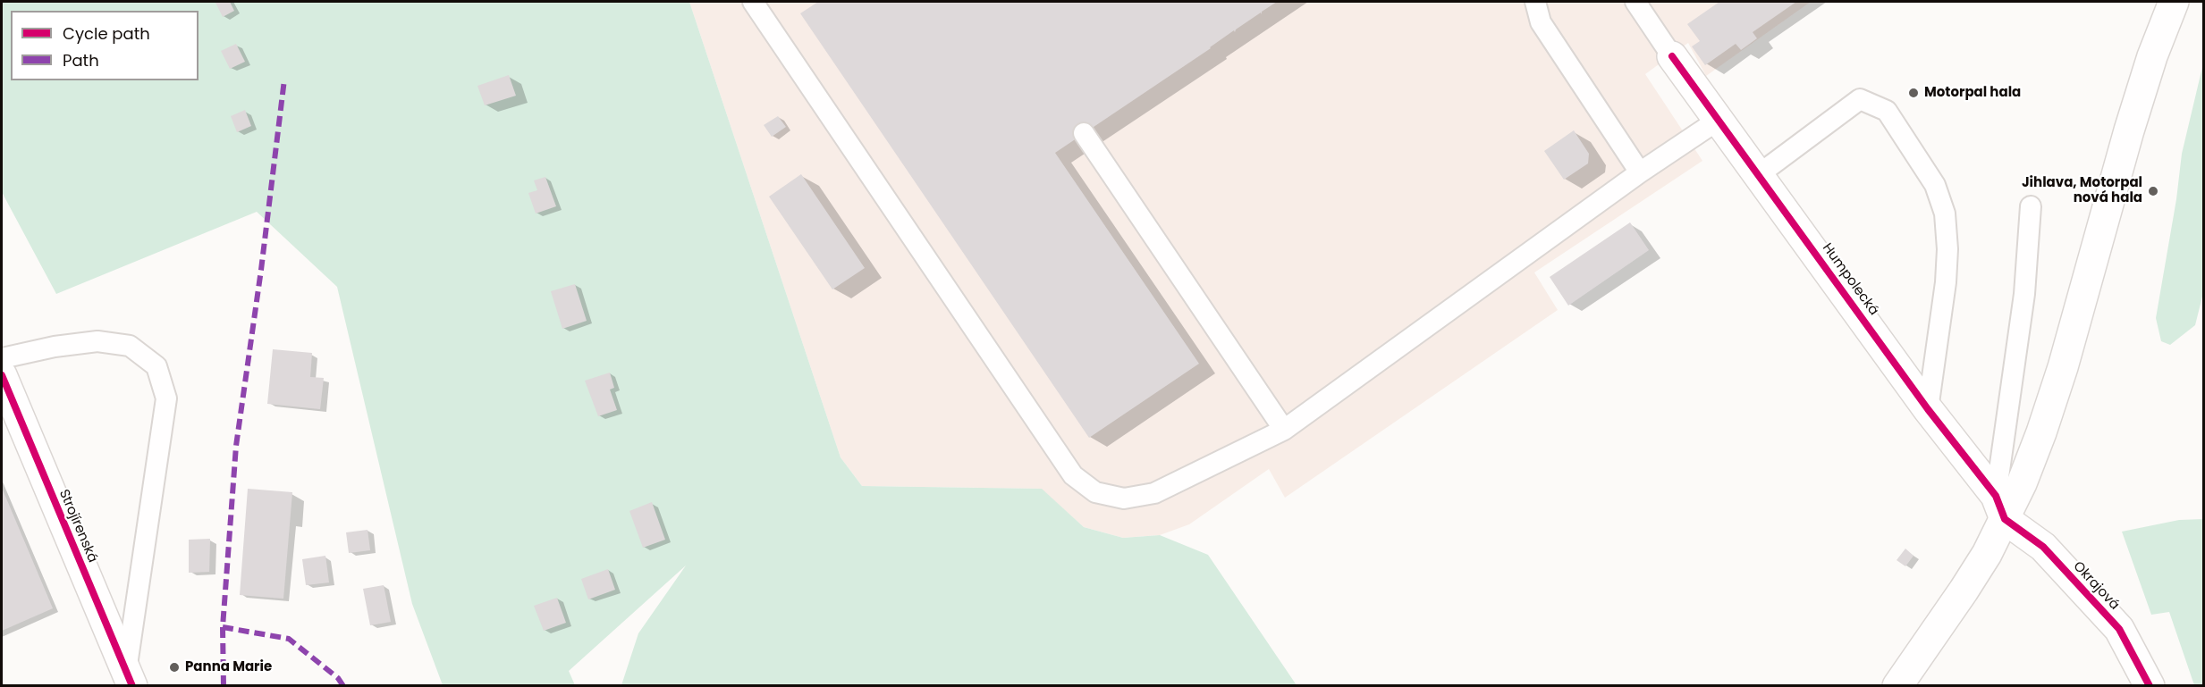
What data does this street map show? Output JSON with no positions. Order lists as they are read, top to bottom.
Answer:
{
  "streets": {
    "street": ["Humpolecká", "Strojírenská", "Okrajová"]
  },
  "crossings": [
    ["Humpolecká", "Okrajová"]
  ],
  "places": ["Motorpal hala", "Jihlava, Motorpal nová hala", "Panna Marie"],
  "legend": ["Cycle path", "Path"]
}
